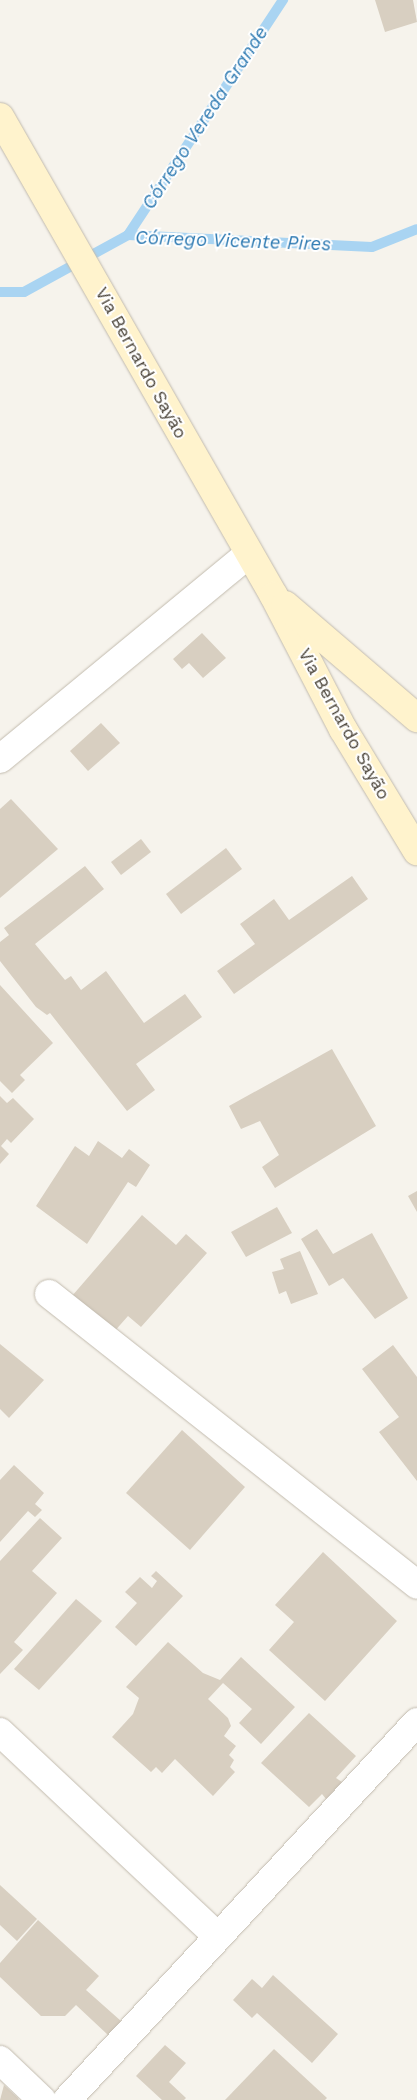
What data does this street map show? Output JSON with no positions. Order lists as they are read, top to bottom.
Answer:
{
  "streets": {
    "main road": ["Via Bernardo Sayão"]
  },
  "water": ["Córrego Vereda Grande", "Córrego Vicente Pires"]
}
